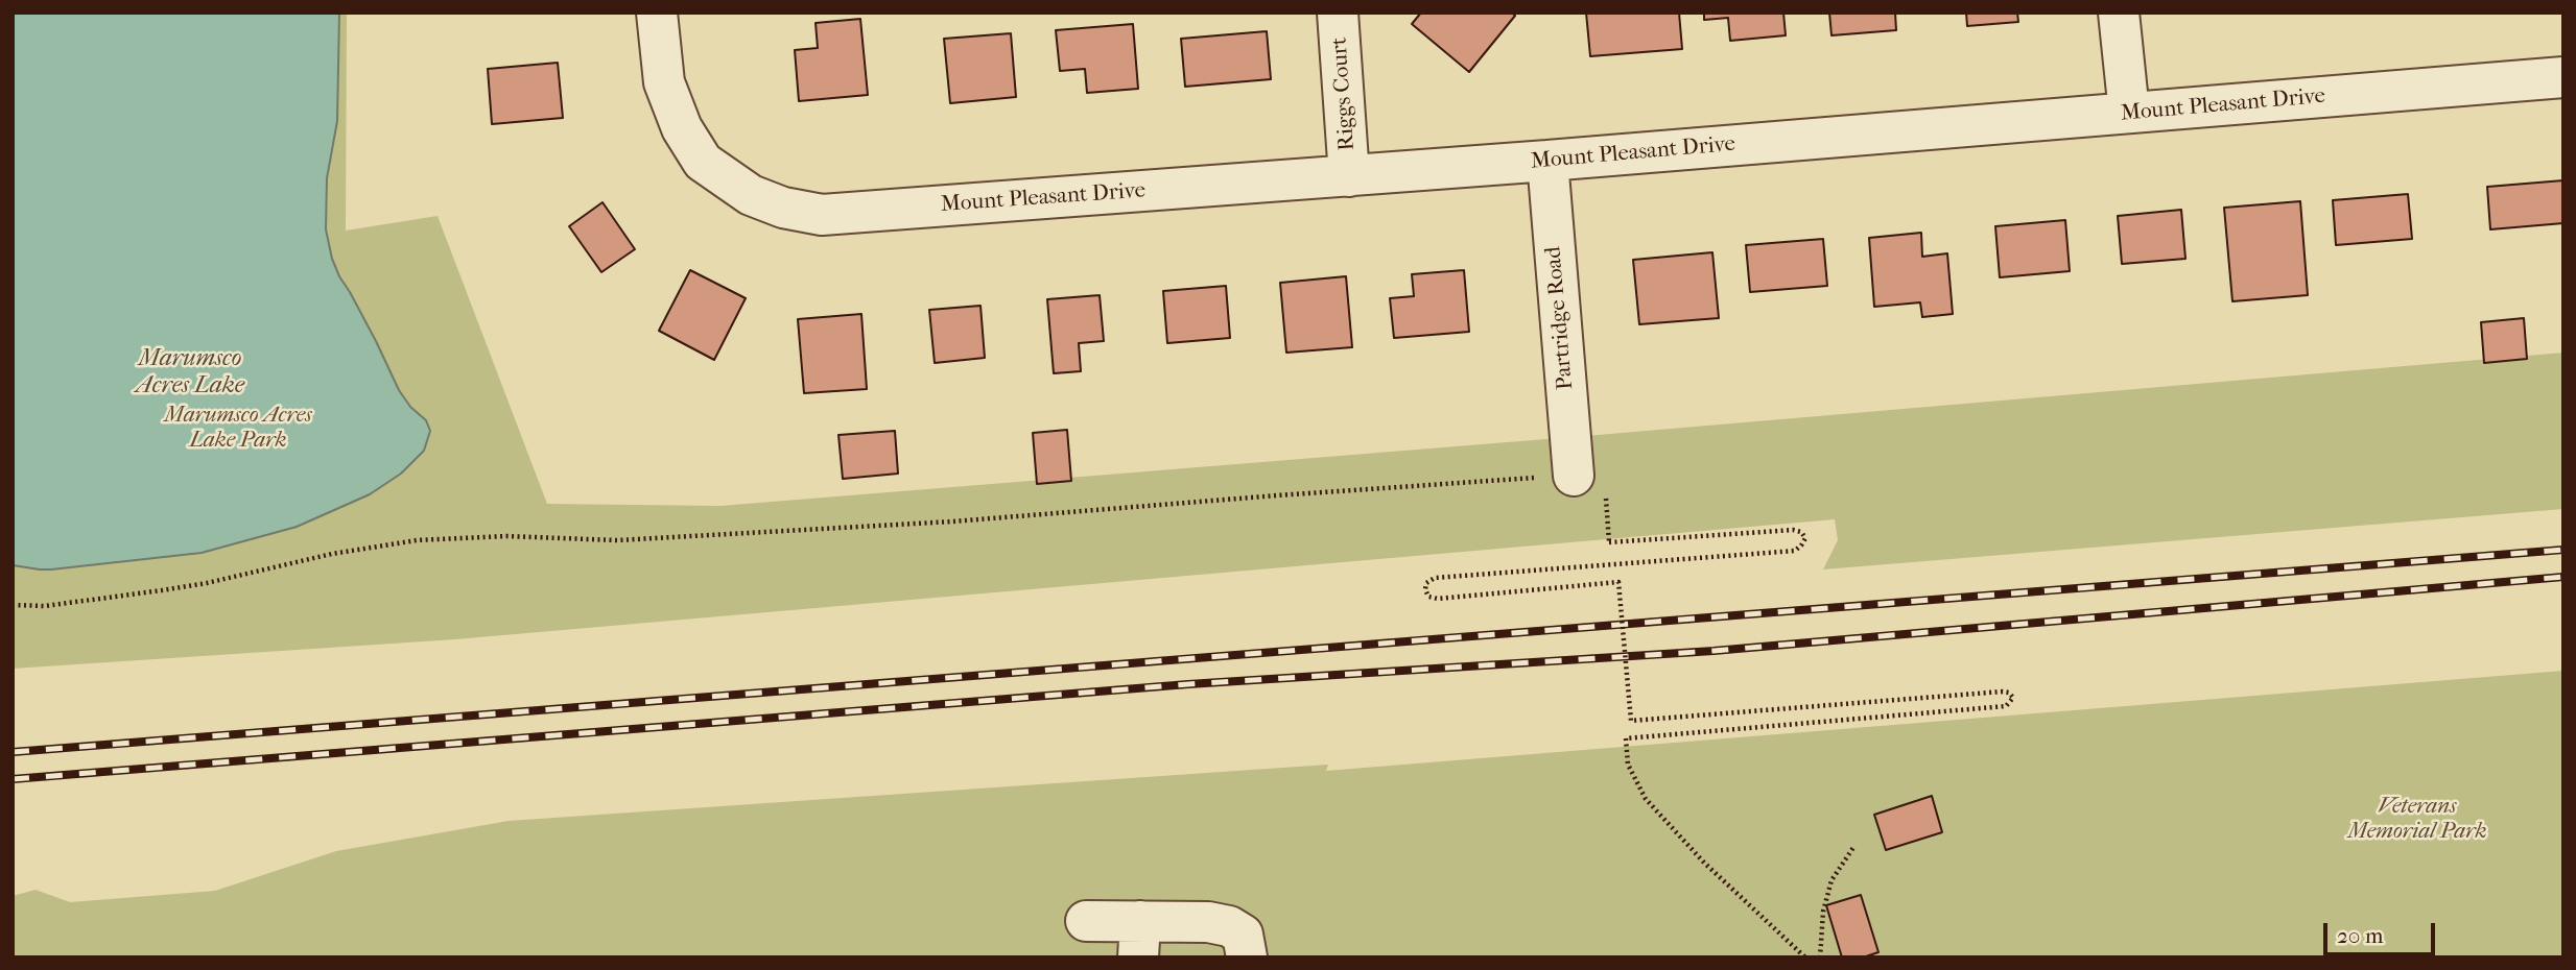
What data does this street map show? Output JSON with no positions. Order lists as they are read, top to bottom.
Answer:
{
  "streets": {
    "street": ["Riggs Court", "Mount Pleasant Drive", "Partridge Road"]
  },
  "crossings": [
    ["Riggs Court", "Mount Pleasant Drive"],
    ["Mount Pleasant Drive", "Partridge Road"]
  ],
  "water": ["Marumsco Acres Lake"],
  "parks": ["Marumsco Acres Lake Park", "Veterans Memorial Park"],
  "scale_bar": "20 m"
}
